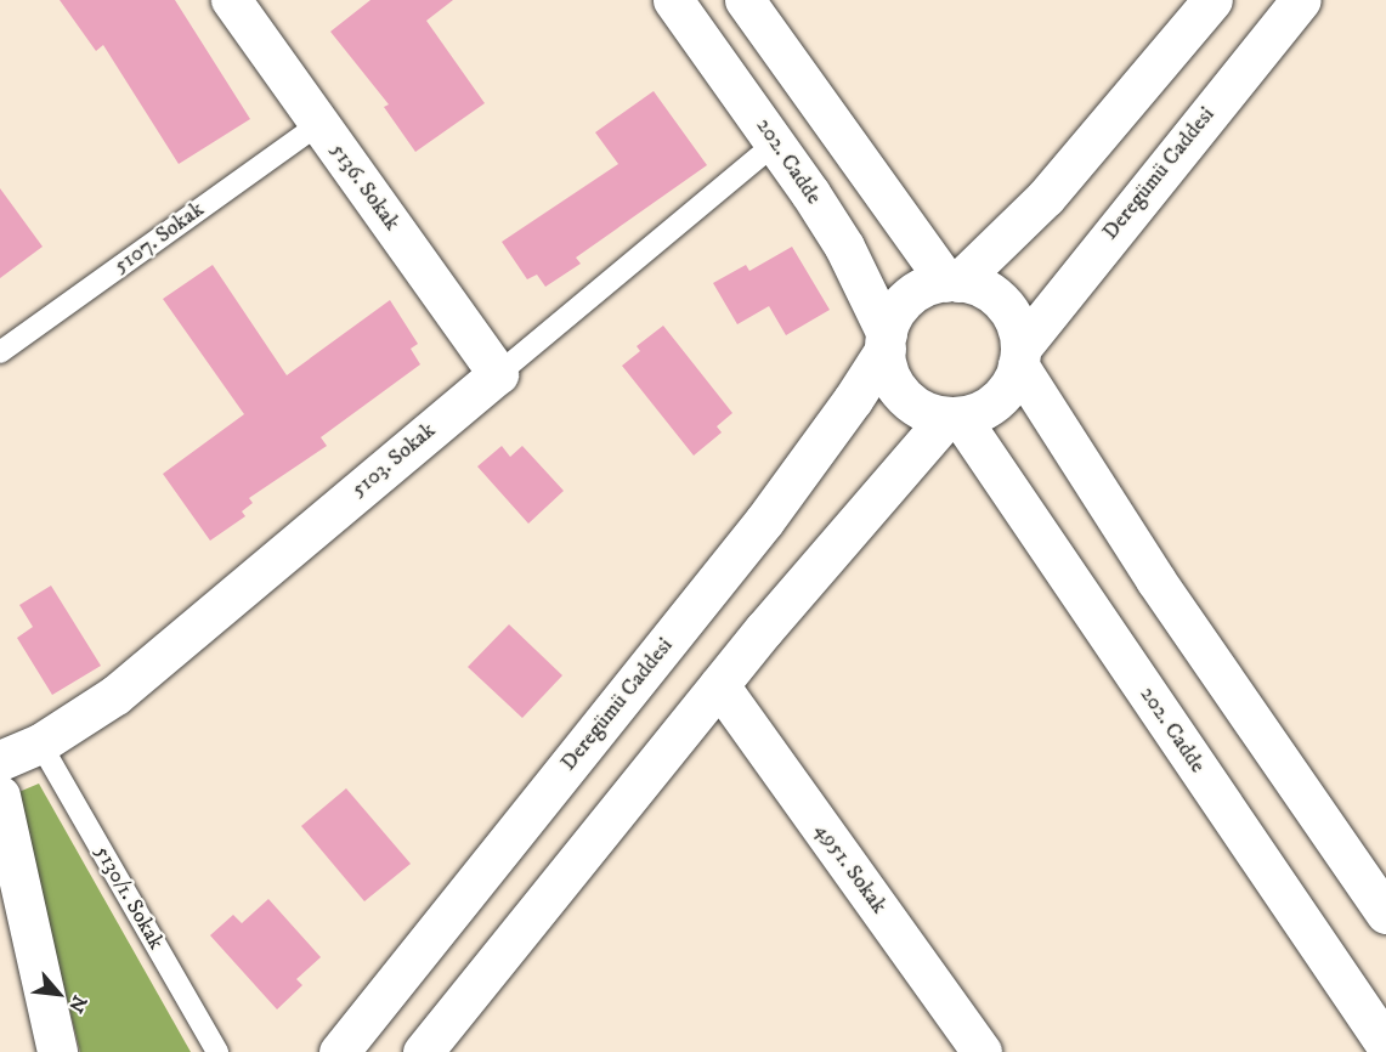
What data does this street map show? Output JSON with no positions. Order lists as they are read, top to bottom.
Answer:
{
  "streets": {
    "main road": [
      "202. Cadde",
      "Deregümü Caddesi",
      "5136. Sokak",
      "5103. Sokak",
      "4951. Sokak"
    ],
    "lane": ["5107. Sokak", "5130/1. Sokak"]
  },
  "crossings": [
    ["202. Cadde", "Deregümü Caddesi"],
    ["202. Cadde", "5103. Sokak"],
    ["5136. Sokak", "5107. Sokak"],
    ["5136. Sokak", "5103. Sokak"],
    ["5103. Sokak", "5130/1. Sokak"]
  ],
  "north": "bottom right"
}
